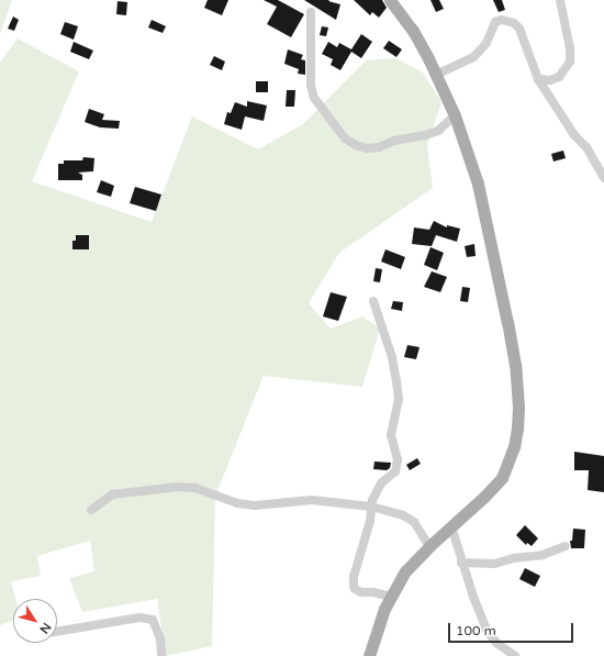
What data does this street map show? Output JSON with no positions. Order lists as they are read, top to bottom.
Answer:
{
  "scale_bar": "100 m",
  "north": "bottom right"
}
